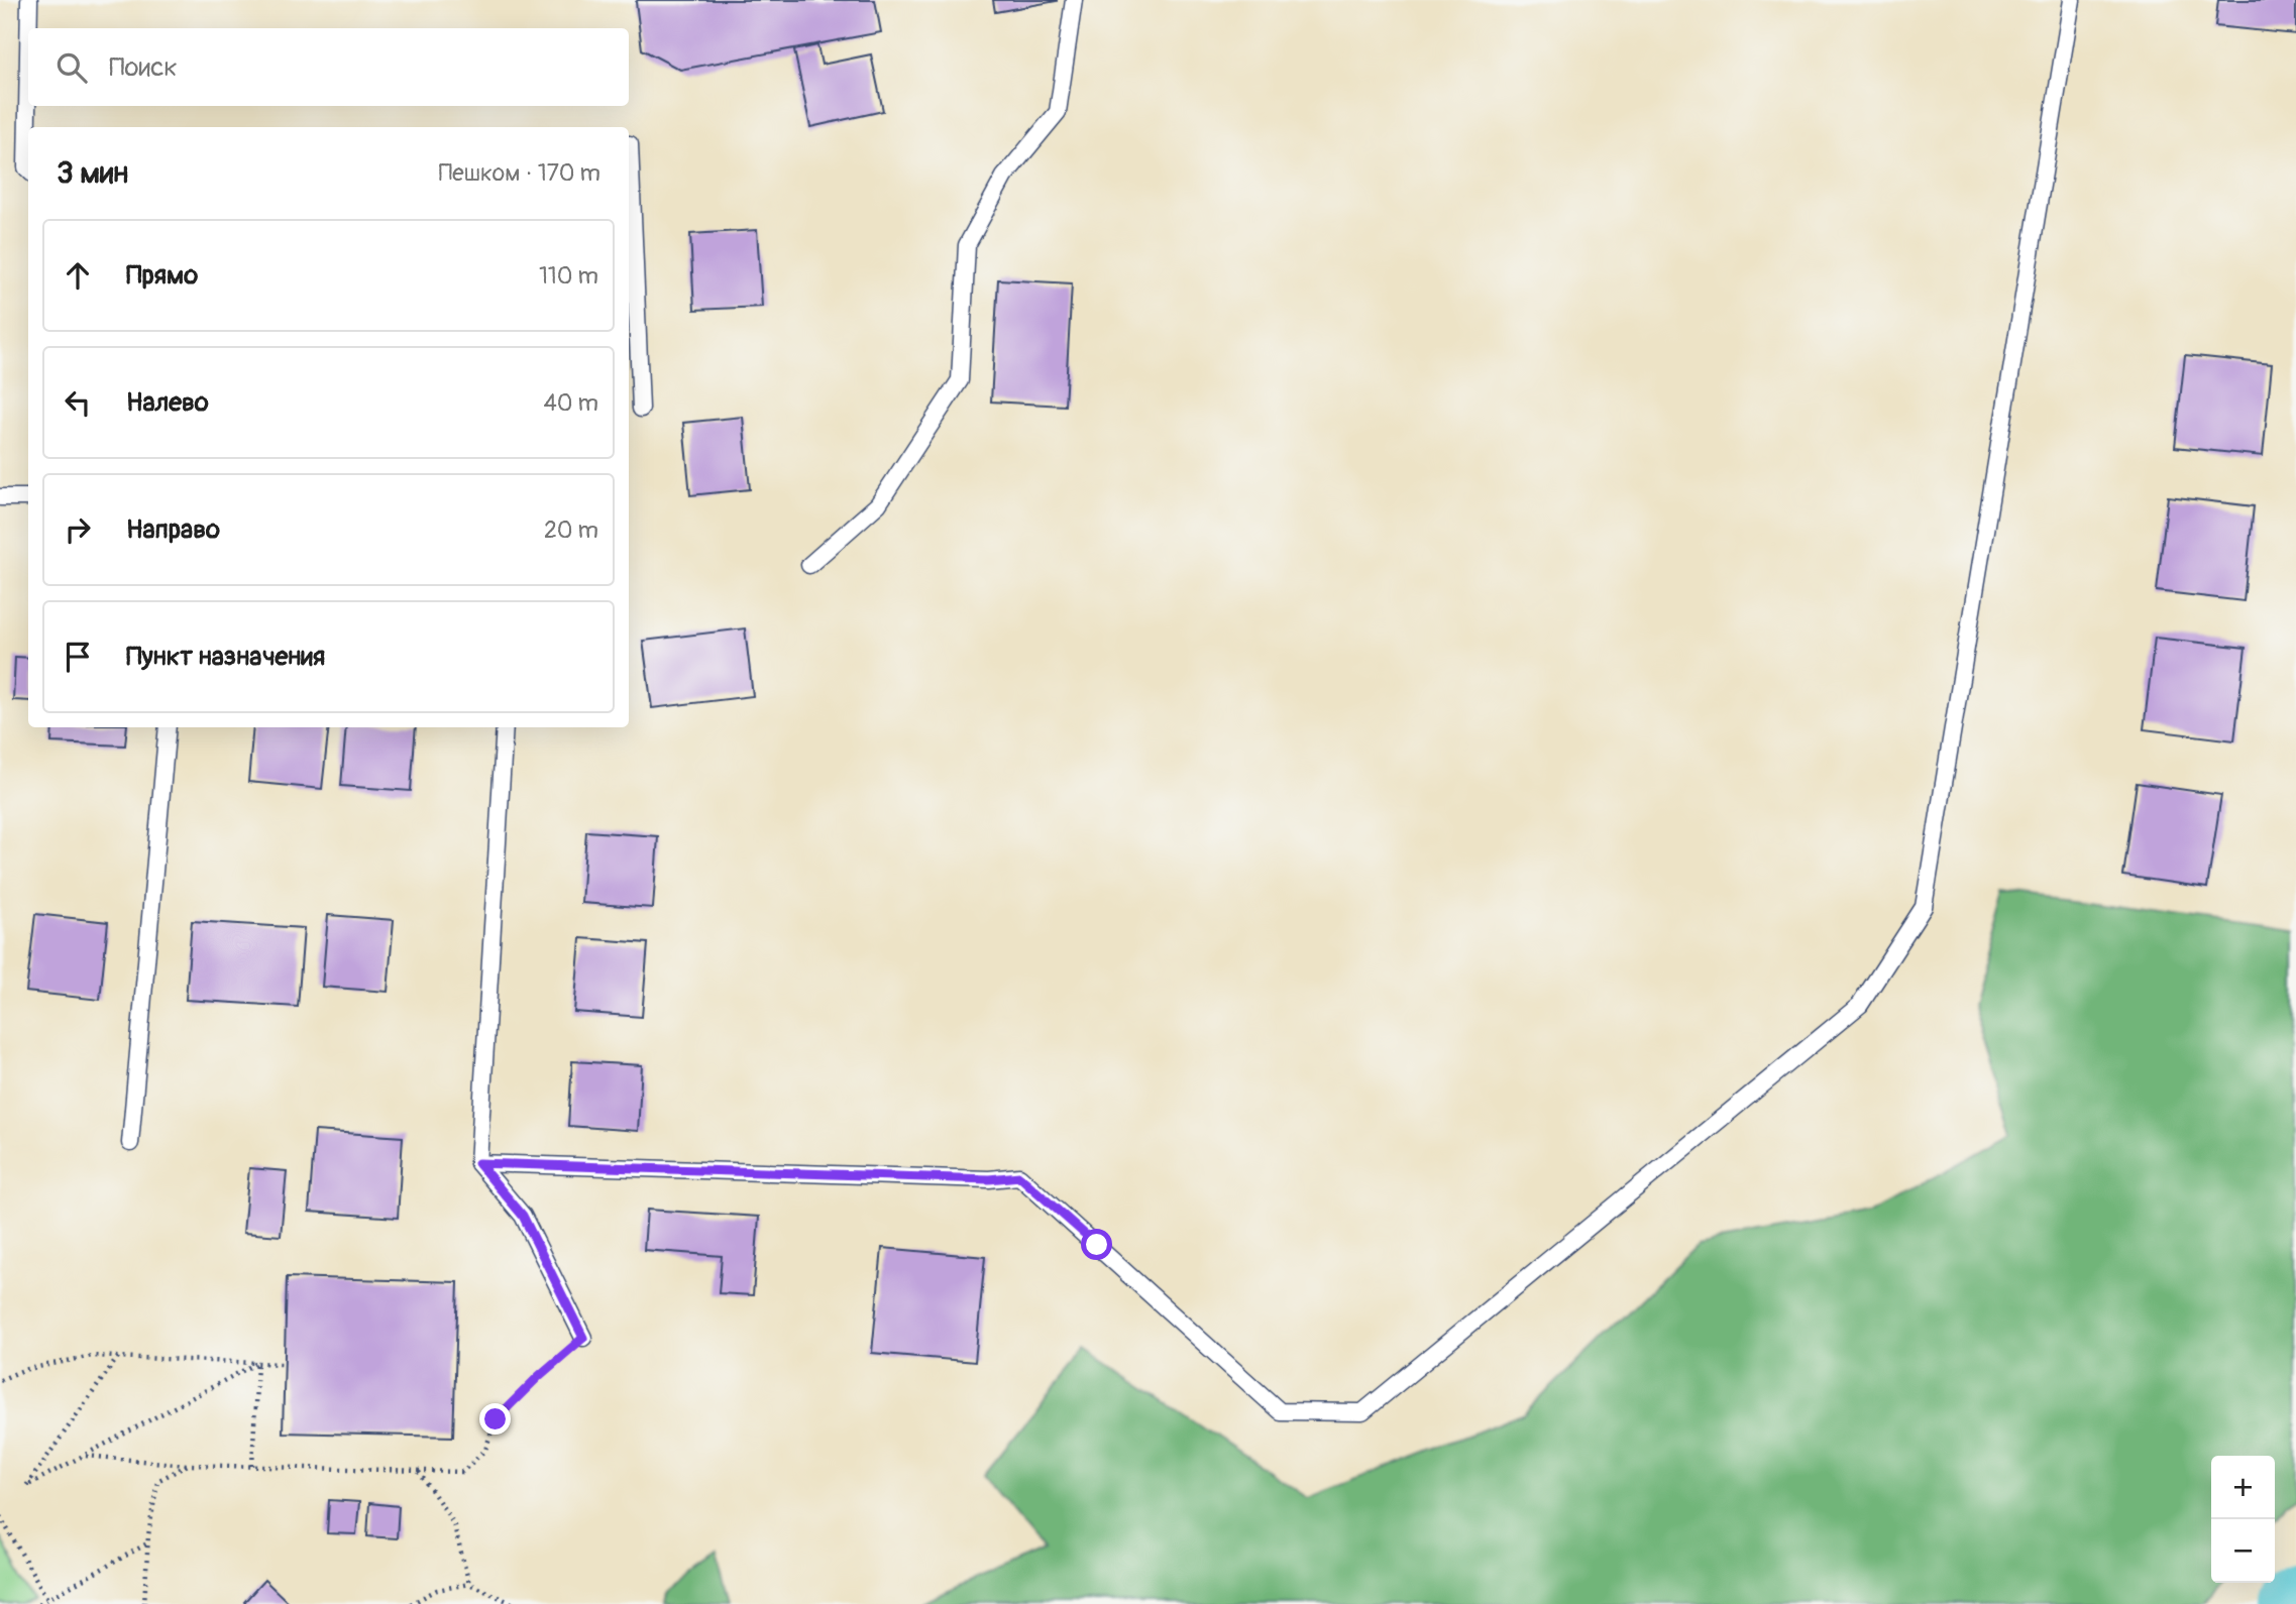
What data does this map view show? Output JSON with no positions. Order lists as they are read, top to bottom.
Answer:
{
  "page": {
    "search": "Поиск",
    "heading": ["3 мин", "Пешком · 170 m"],
    "list": [
      ["Прямо", "110 m"],
      ["Налево", "40 m"],
      ["Направо", "20 m"],
      "Пункт назначения"
    ],
    "map_buttons": ["+", "−"]
  }
}
